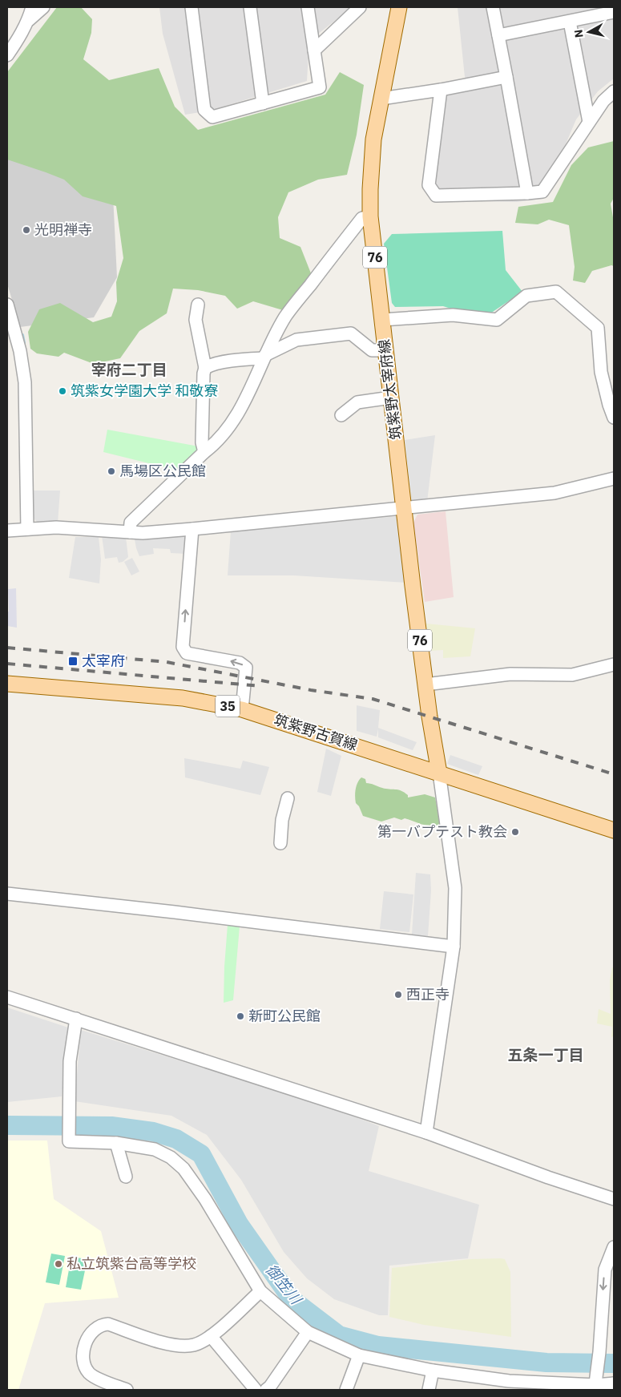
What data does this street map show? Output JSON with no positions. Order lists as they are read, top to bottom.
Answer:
{
  "streets": {
    "main road": [
      "76",
      "筑紫野太宰府線",
      "35",
      "筑紫野古賀線"
    ]
  },
  "crossings": [
    ["筑紫野太宰府線", "筑紫野古賀線"]
  ],
  "districts": ["宰府二丁目", "五条一丁目"],
  "water": ["御笠川"],
  "places": {
    "other": [
      "光明禅寺",
      "筑紫女学園大学 和敬寮",
      "馬場区公民館",
      "第一バプテスト教会",
      "西正寺",
      "新町公民館",
      "私立筑紫台高等学校"
    ],
    "transit": ["太宰府"]
  },
  "north": "left"
}
